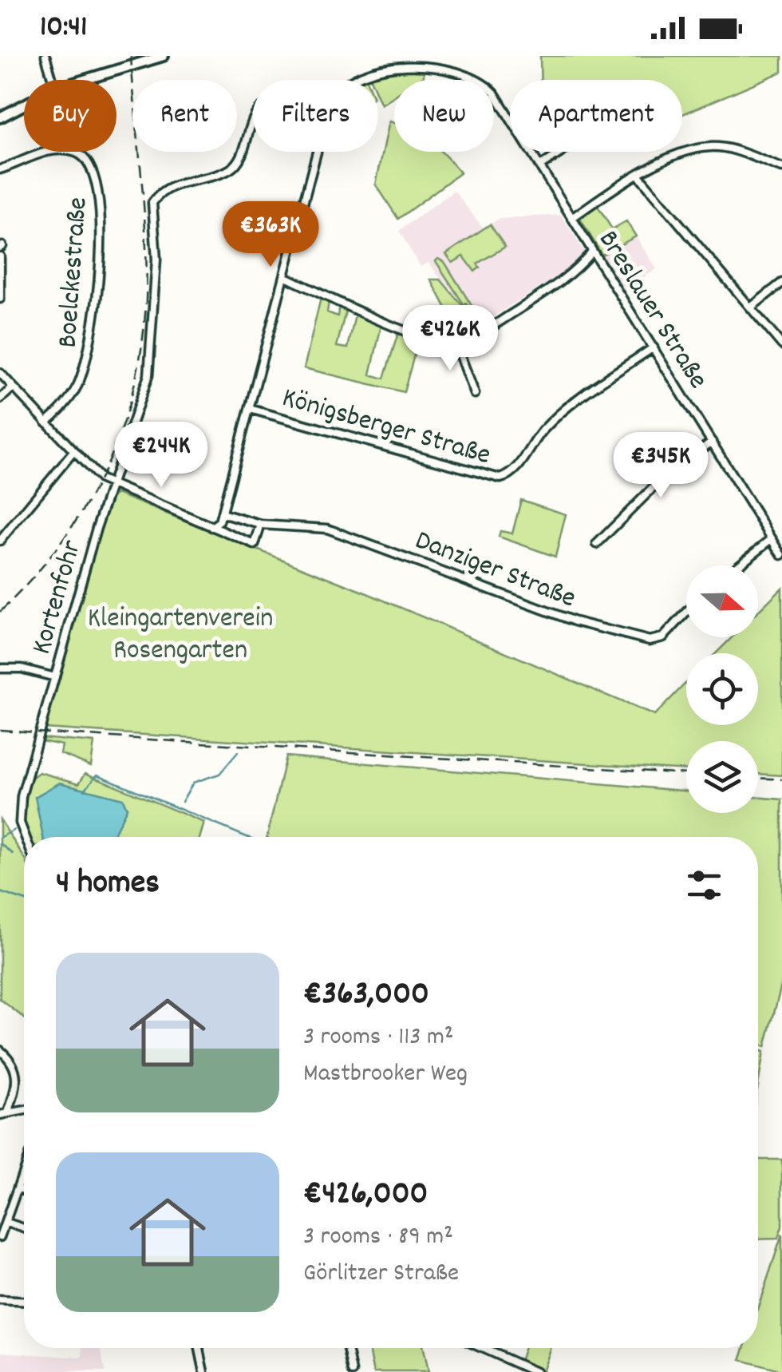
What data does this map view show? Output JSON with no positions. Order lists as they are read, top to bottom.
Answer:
{
  "streets": {
    "street": [
      "Boelckestraße",
      "Breslauer Straße",
      "Königsberger Straße",
      "Danziger Straße",
      "Kortenfohr"
    ]
  },
  "crossings": [
    ["Breslauer Straße", "Königsberger Straße"]
  ],
  "parks": ["Kleingartenverein Rosengarten"],
  "north": "right",
  "page": {
    "status": "10:41",
    "chip": [
      "Buy",
      "Rent",
      "Filters",
      "New",
      "Apartment"
    ],
    "price": [
      "€363K",
      "€426K",
      "€244K",
      "€345K"
    ],
    "heading": "4 homes",
    "list": [
      {
        "name": "€363,000",
        "note": "3 rooms · 113 m² · Mastbrooker Weg"
      },
      {
        "name": "€426,000",
        "note": "3 rooms · 89 m² · Görlitzer Straße"
      }
    ]
  }
}
